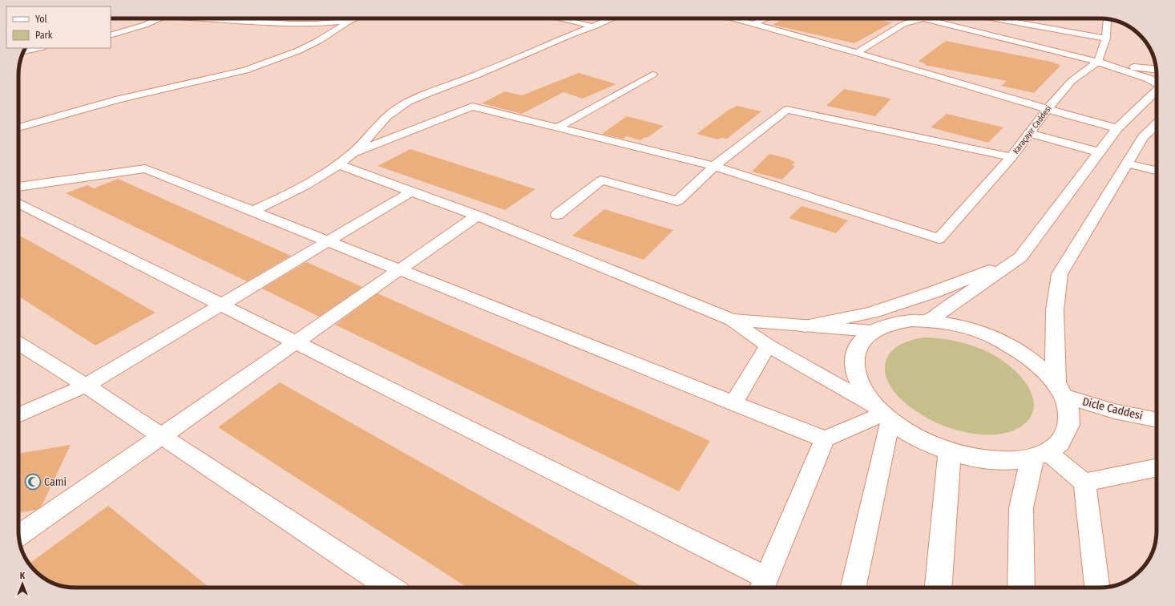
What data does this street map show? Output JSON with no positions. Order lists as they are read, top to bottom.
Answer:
{
  "streets": {
    "street": ["Karaçayır Caddesi", "Dicle Caddesi"]
  },
  "places": {
    "mosque": ["Cami"]
  },
  "legend": ["Yol", "Park"],
  "north": "top"
}
